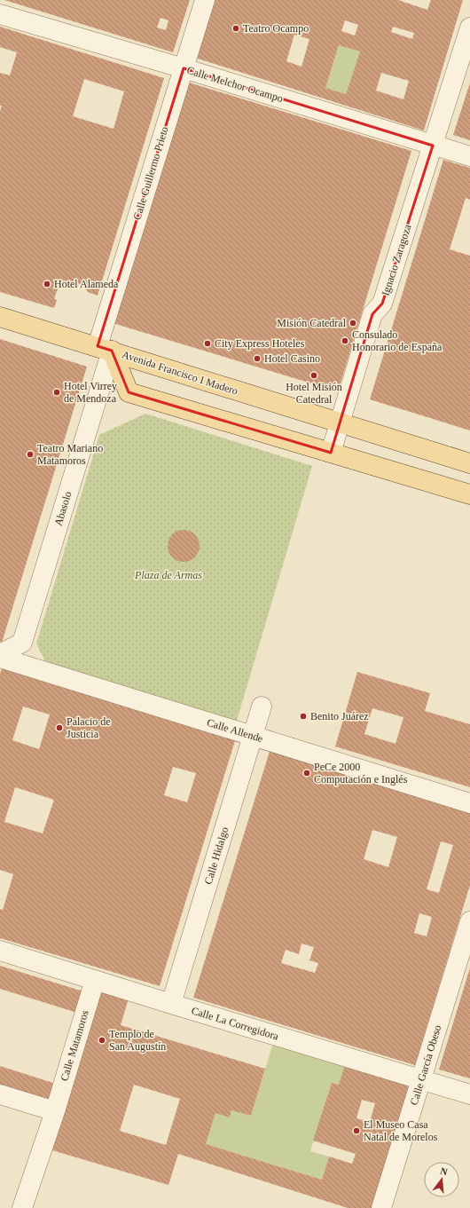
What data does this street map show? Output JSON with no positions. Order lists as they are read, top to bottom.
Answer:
{
  "streets": {
    "main road": ["Avenida Francisco I Madero"],
    "street": [
      "Calle Melchor Ocampo",
      "Calle Guillermo Prieto",
      "Ignacio Zaragoza",
      "Abasolo",
      "Calle Allende",
      "Calle Hidalgo",
      "Calle La Corregidora",
      "Calle Matamoros",
      "Calle García Obeso"
    ]
  },
  "crossings": [
    ["Calle Melchor Ocampo", "Calle Guillermo Prieto"],
    ["Calle Melchor Ocampo", "Ignacio Zaragoza"],
    ["Calle Guillermo Prieto", "Avenida Francisco I Madero"],
    ["Calle Guillermo Prieto", "Abasolo"],
    ["Ignacio Zaragoza", "Avenida Francisco I Madero"],
    ["Avenida Francisco I Madero", "Abasolo"],
    ["Calle Allende", "Calle Hidalgo"],
    ["Calle Hidalgo", "Calle La Corregidora"],
    ["Calle La Corregidora", "Calle Matamoros"],
    ["Calle La Corregidora", "Calle García Obeso"]
  ],
  "parks": ["Plaza de Armas"],
  "places": [
    "Teatro Ocampo",
    "Hotel Alameda",
    "Misión Catedral",
    "Consulado Honorario de España",
    "City Express Hoteles",
    "Hotel Casino",
    "Hotel Misión Catedral",
    "Hotel Virrey de Mendoza",
    "Teatro Mariano Matamoros",
    "Benito Juárez",
    "Palacio de Justicia",
    "PeCe 2000 Computación e Inglés",
    "Templo de San Augustín",
    "El Museo Casa Natal de Morelos"
  ],
  "north": "top"
}
